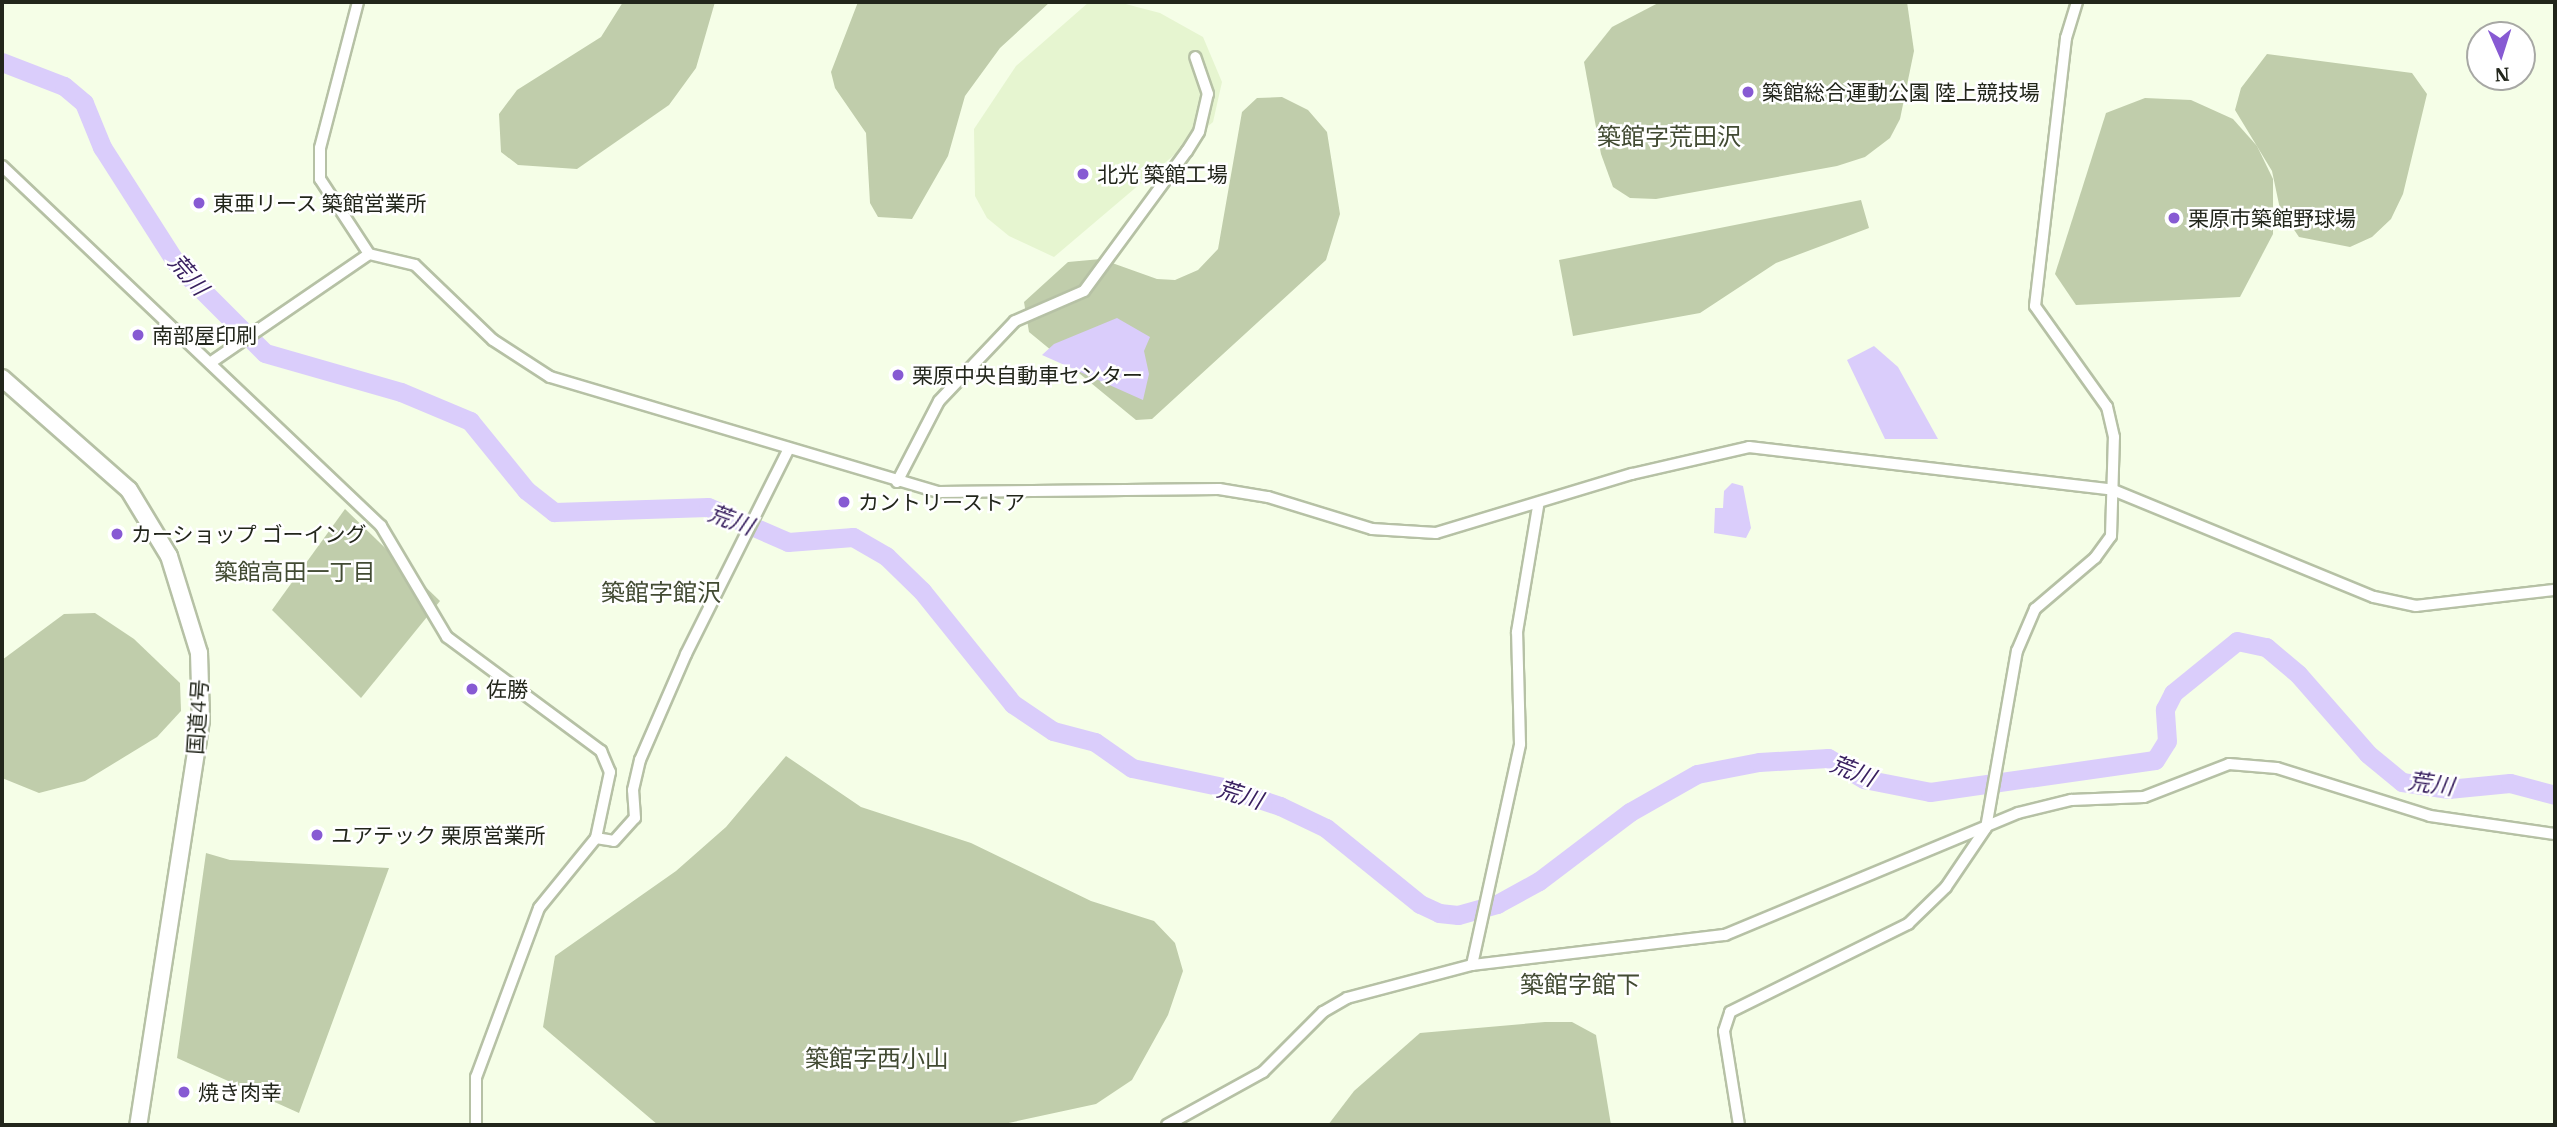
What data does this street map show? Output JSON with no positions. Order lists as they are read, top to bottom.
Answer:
{
  "streets": {
    "highway": ["国道4号"]
  },
  "districts": [
    "築館字荒田沢",
    "築館高田一丁目",
    "築館字館沢",
    "築館字館下",
    "築館字西小山"
  ],
  "water": ["荒川"],
  "places": [
    "築館総合運動公園 陸上競技場",
    "北光 築館工場",
    "東亜リース 築館営業所",
    "栗原市築館野球場",
    "南部屋印刷",
    "栗原中央自動車センター",
    "カントリーストア",
    "カーショップ ゴーイング",
    "佐勝",
    "ユアテック 栗原営業所",
    "焼き肉幸"
  ],
  "north": "bottom"
}
